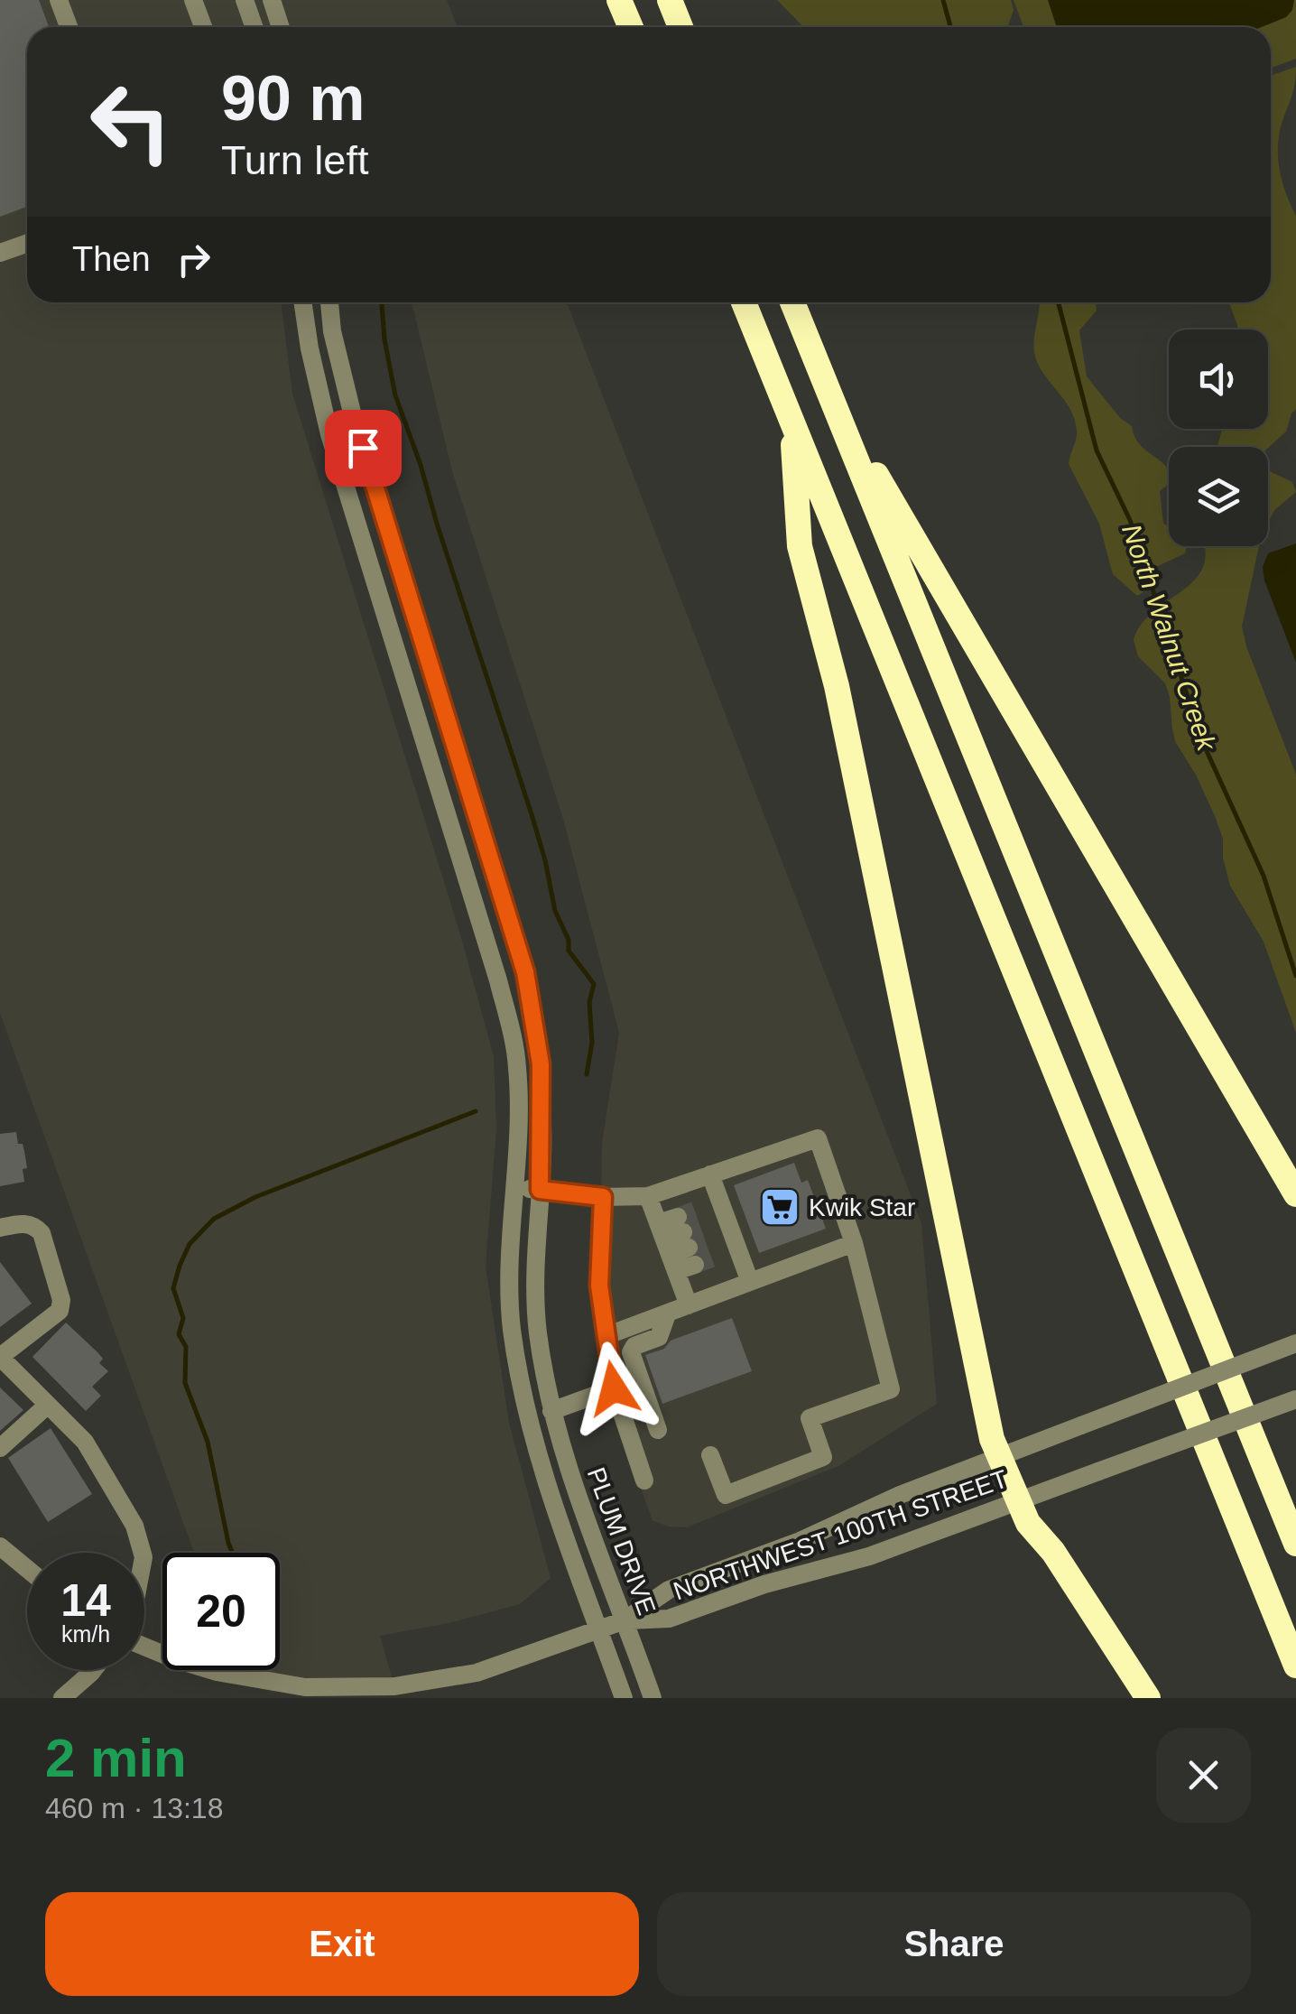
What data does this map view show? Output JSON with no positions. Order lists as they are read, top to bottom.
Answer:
{
  "streets": {
    "street": ["NORTHWEST 100TH STREET", "PLUM DRIVE"]
  },
  "crossings": [
    ["NORTHWEST 100TH STREET", "PLUM DRIVE"]
  ],
  "water": ["North Walnut Creek"],
  "places": {
    "supermarket": ["Kwik Star"]
  },
  "page": {
    "turn": ["90 m", "Turn left"],
    "then": "Then",
    "speed": "14 km/h",
    "limit": "20",
    "heading": ["2 min", "460 m · 13:18"],
    "buttons": ["Exit", "Share"]
  }
}
